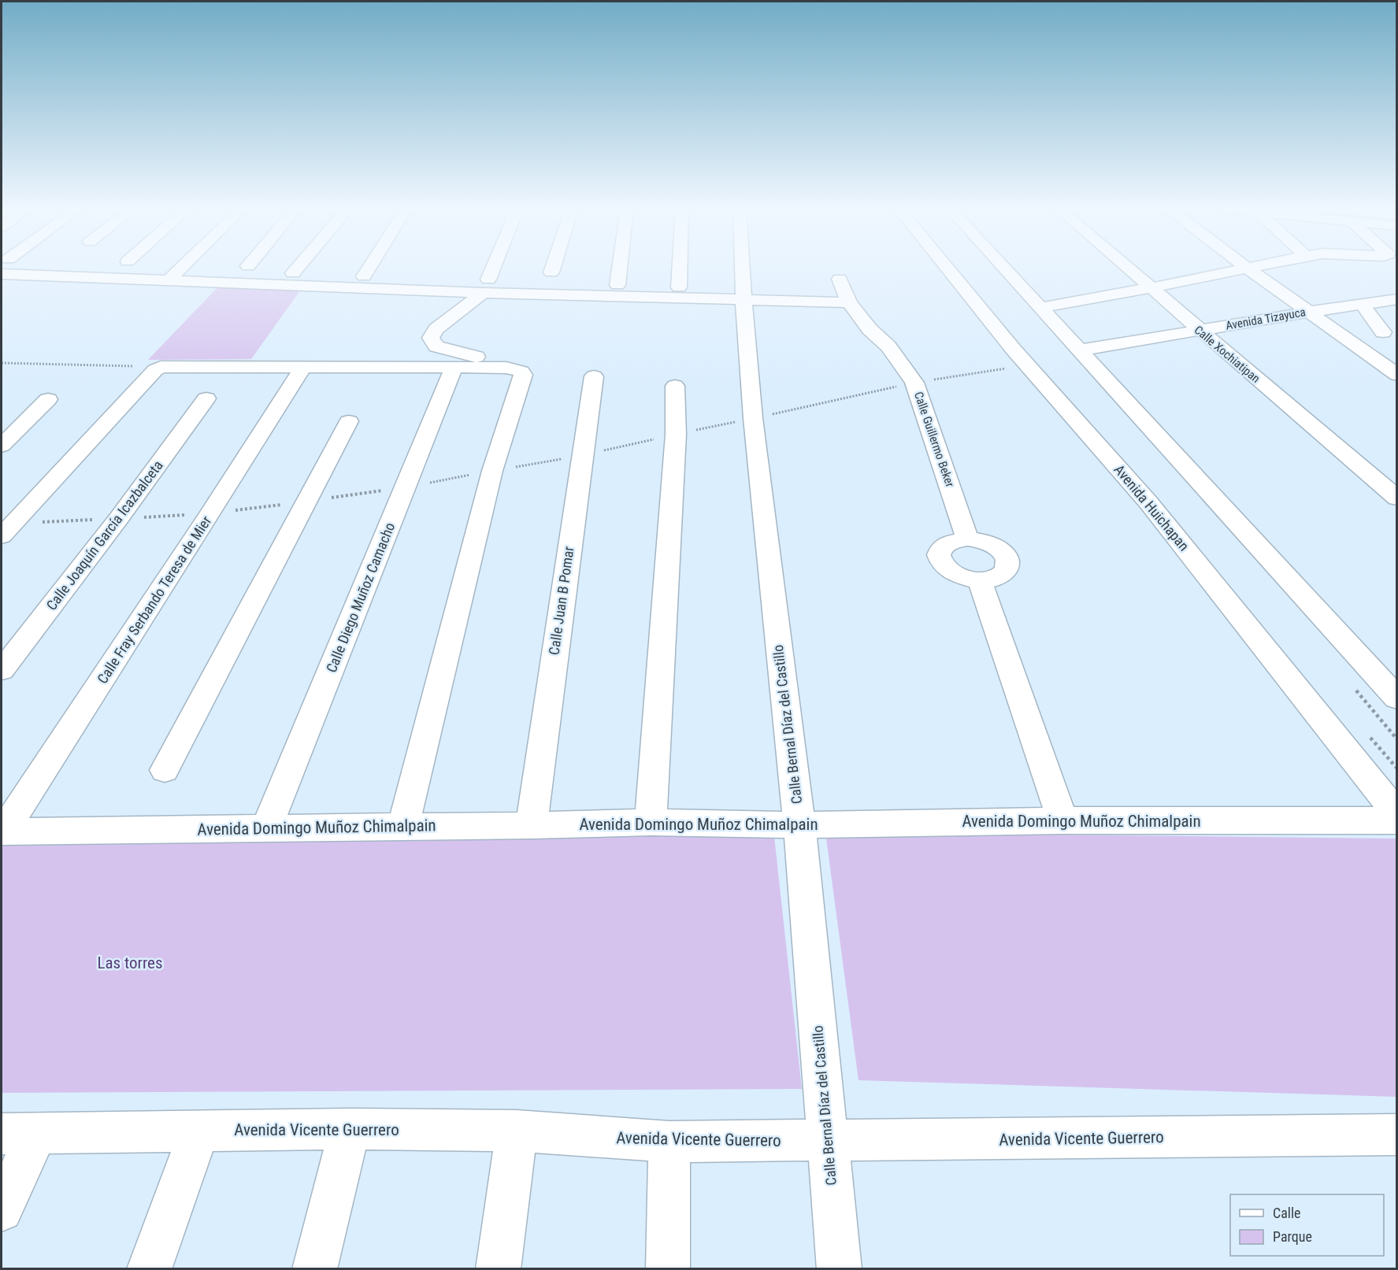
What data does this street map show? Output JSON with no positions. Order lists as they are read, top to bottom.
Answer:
{
  "streets": {
    "street": [
      "Avenida Tizayuca",
      "Calle Xochiatipan",
      "Calle Guillermo Beker",
      "Avenida Huichapan",
      "Calle Joaquín García Icazbalceta",
      "Calle Diego Muñoz Camacho",
      "Calle Fray Serbando Teresa de Mier",
      "Calle Juan B Pomar",
      "Calle Bernal Díaz del Castillo",
      "Avenida Domingo Muñoz Chimalpain",
      "Avenida Vicente Guerrero"
    ]
  },
  "crossings": [
    ["Avenida Tizayuca", "Calle Xochiatipan"],
    ["Calle Diego Muñoz Camacho", "Avenida Domingo Muñoz Chimalpain"],
    ["Calle Fray Serbando Teresa de Mier", "Avenida Domingo Muñoz Chimalpain"],
    ["Calle Juan B Pomar", "Avenida Domingo Muñoz Chimalpain"],
    ["Calle Bernal Díaz del Castillo", "Avenida Domingo Muñoz Chimalpain"],
    ["Calle Bernal Díaz del Castillo", "Avenida Vicente Guerrero"]
  ],
  "parks": ["Las torres"],
  "legend": ["Calle", "Parque"]
}
